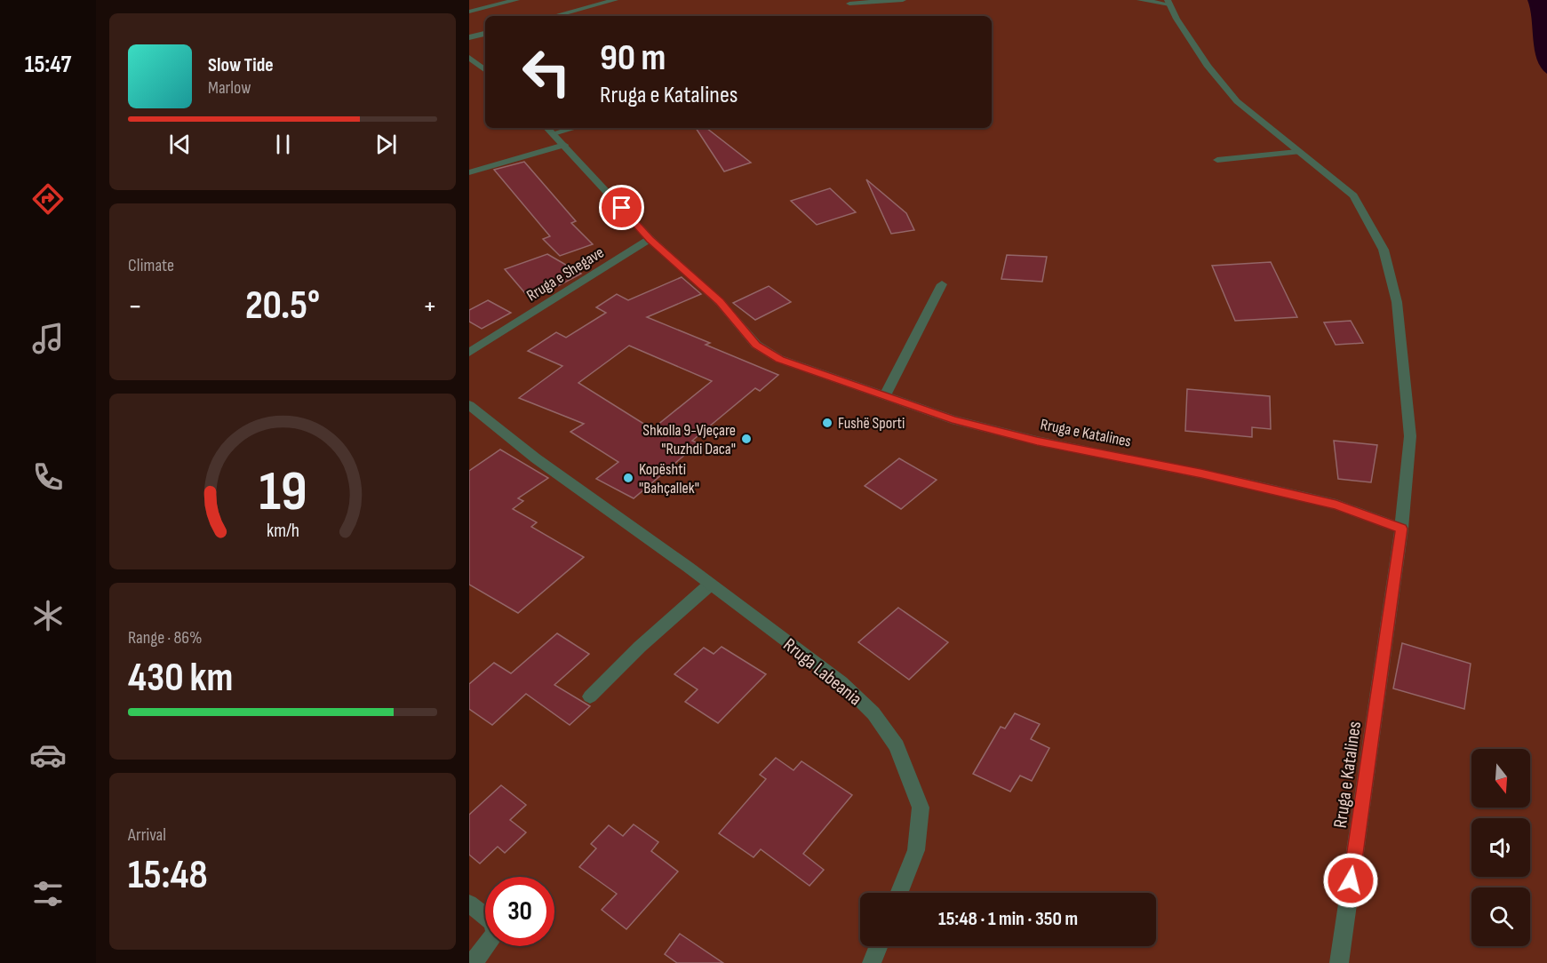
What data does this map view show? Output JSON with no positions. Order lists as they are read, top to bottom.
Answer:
{
  "streets": {
    "street": ["Rruga e Shegave", "Rruga e Katalines", "Rruga Labeania"]
  },
  "places": ["Fushë Sporti", "Shkolla 9-Vjeçare \"Ruzhdi Daca\"", "Kopështi \"Bahçallek\""],
  "north": "bottom",
  "page": {
    "tabs": "15:47",
    "turn": ["90 m", "Rruga e Katalines"],
    "song": ["Slow Tide", "Marlow"],
    "tile": [
      "Climate",
      ["Range · 86%", "430 km"],
      ["Arrival", "15:48"]
    ],
    "heat": ["−", "20.5°", "+"],
    "limit": "30",
    "trip": "15:48 · 1 min · 350 m",
    "gauge": ["19", "km/h"]
  }
}
